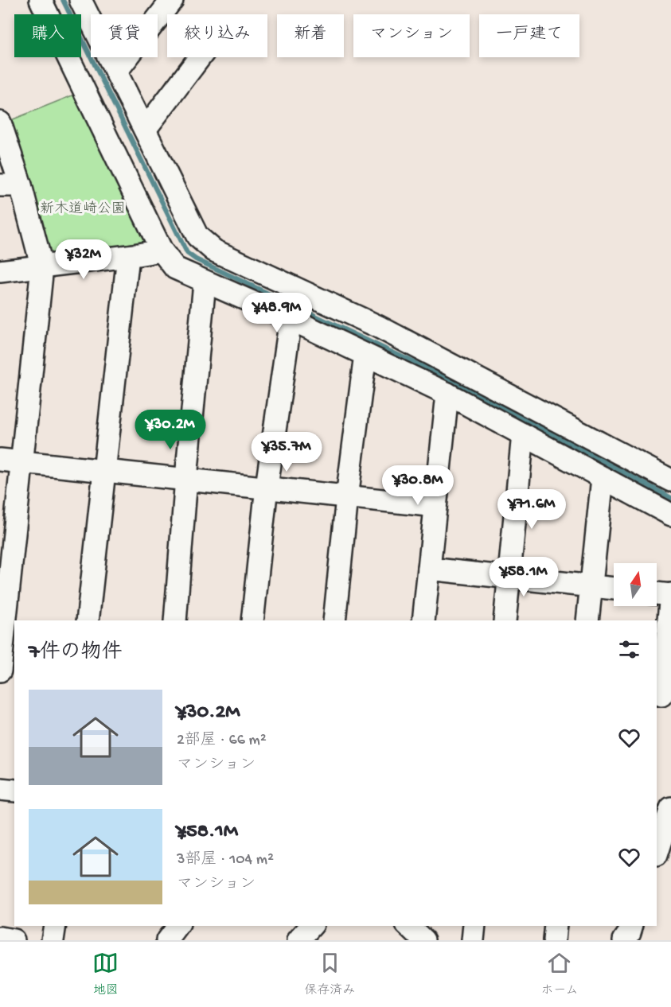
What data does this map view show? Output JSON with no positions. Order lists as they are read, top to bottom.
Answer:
{
  "parks": ["新木道崎公園"],
  "north": "top",
  "page": {
    "chip": [
      "購入",
      "賃貸",
      "絞り込み",
      "新着",
      "マンション",
      "一戸建て"
    ],
    "price": [
      "¥32M",
      "¥48.9M",
      "¥30.2M",
      "¥35.7M",
      "¥30.8M",
      "¥71.6M",
      "¥58.1M"
    ],
    "heading": "7件の物件",
    "list": [
      {
        "name": "¥30.2M",
        "note": "2部屋 · 66 m² · マンション"
      },
      {
        "name": "¥58.1M",
        "note": "3部屋 · 104 m² · マンション"
      }
    ],
    "tabs": ["地図", "保存済み", "ホーム"]
  }
}
